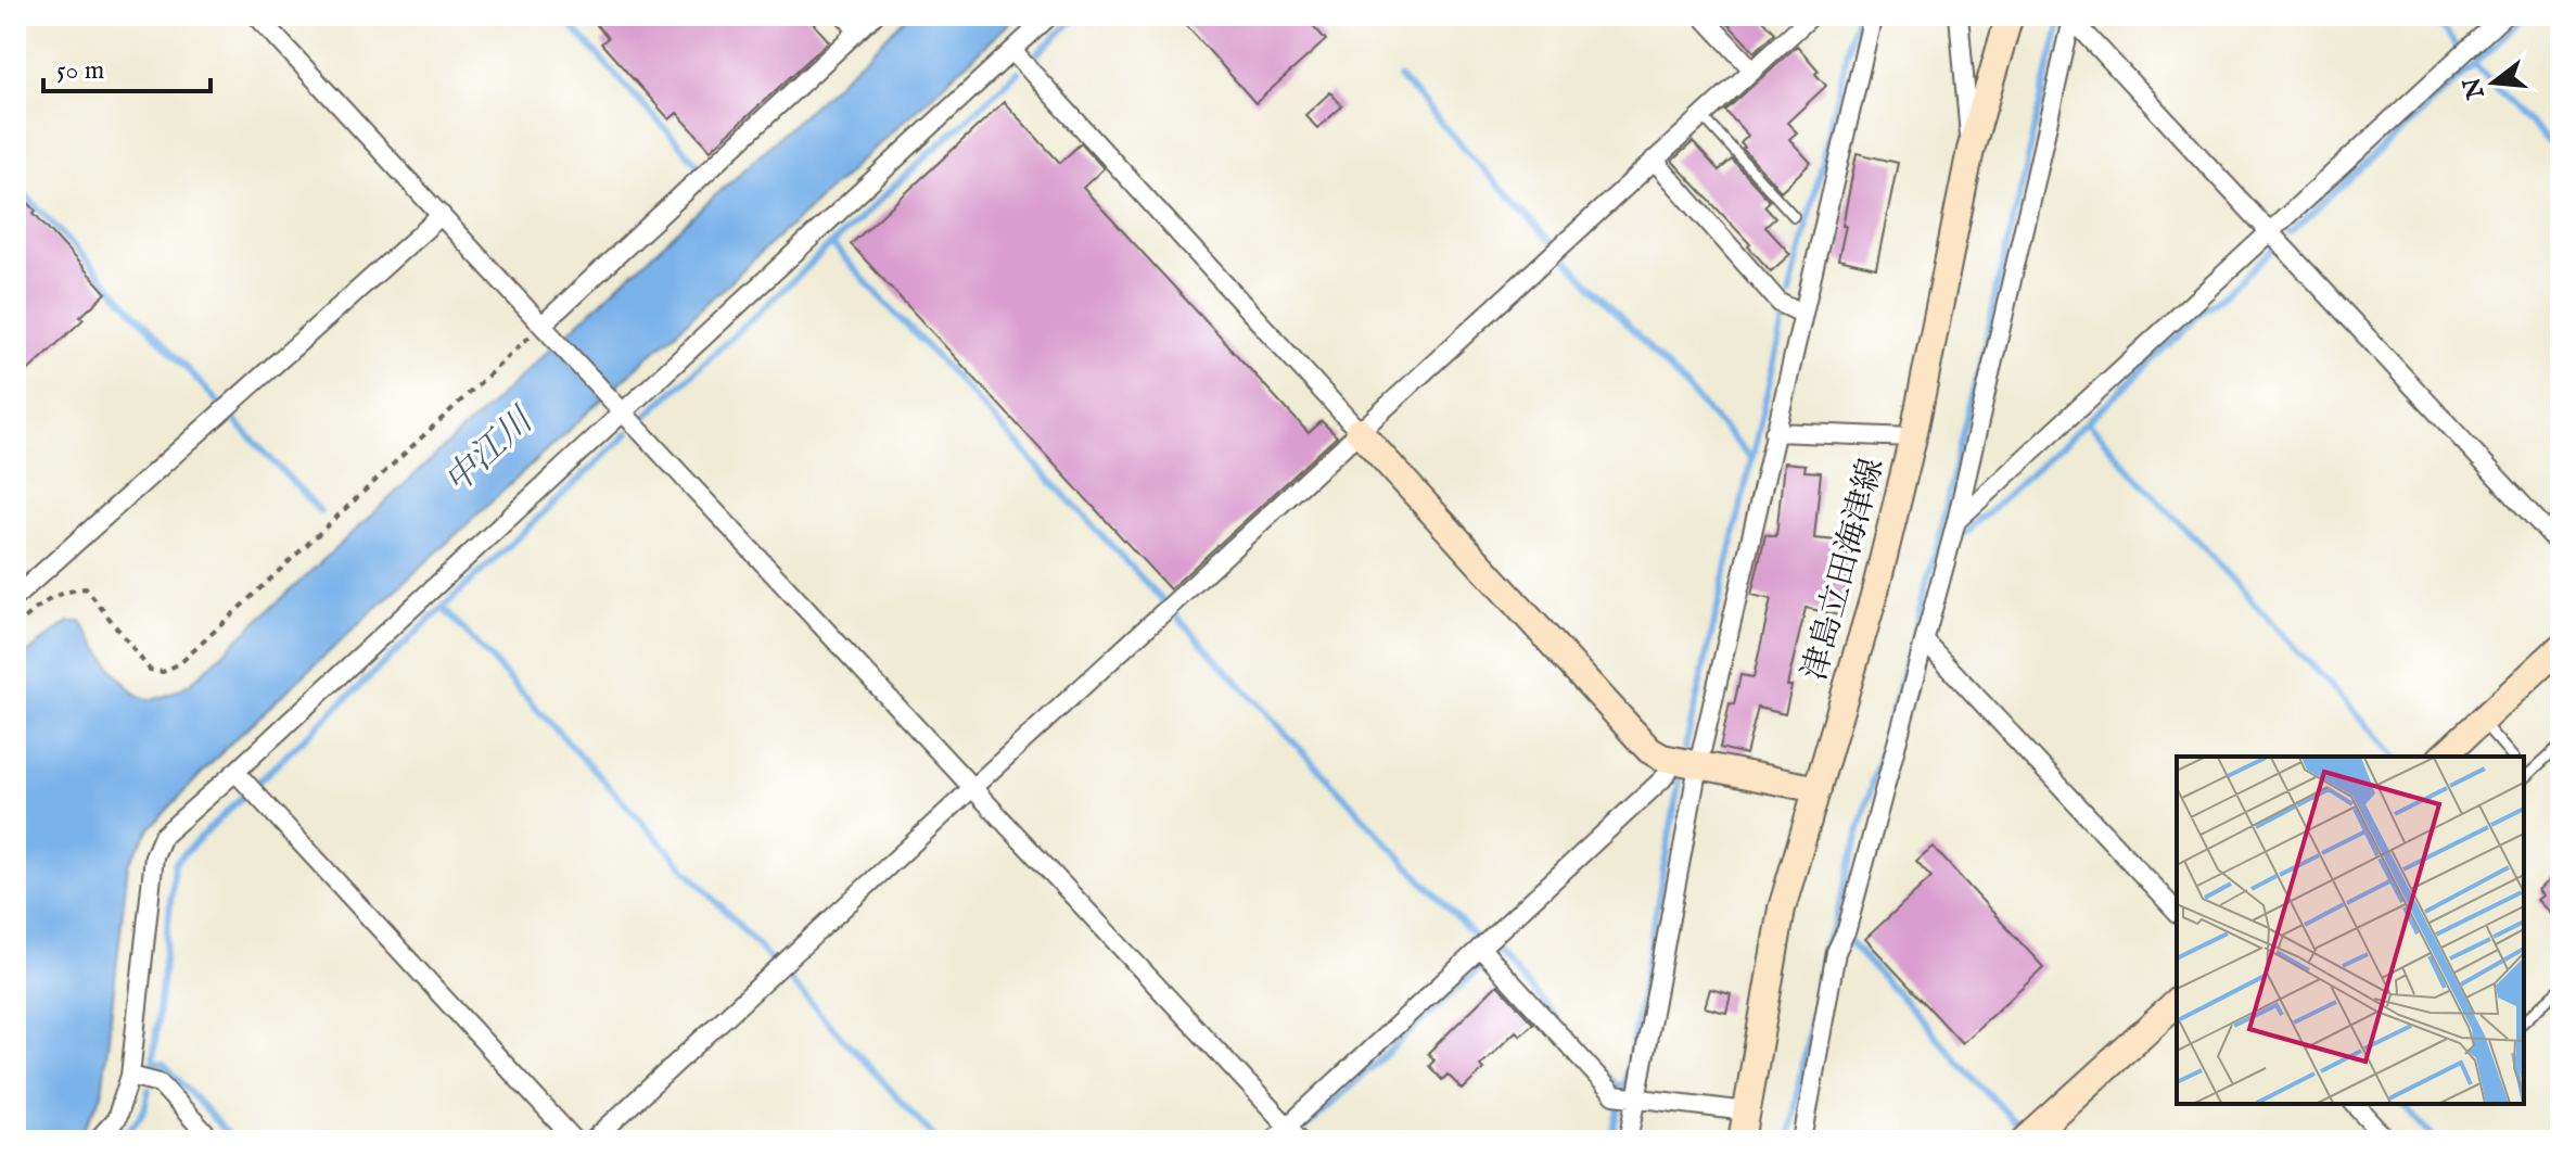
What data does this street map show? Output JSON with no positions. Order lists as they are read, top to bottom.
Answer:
{
  "streets": {
    "main road": ["津島立田海津線"]
  },
  "water": ["中江川"],
  "scale_bar": "50 m",
  "north": "left"
}
